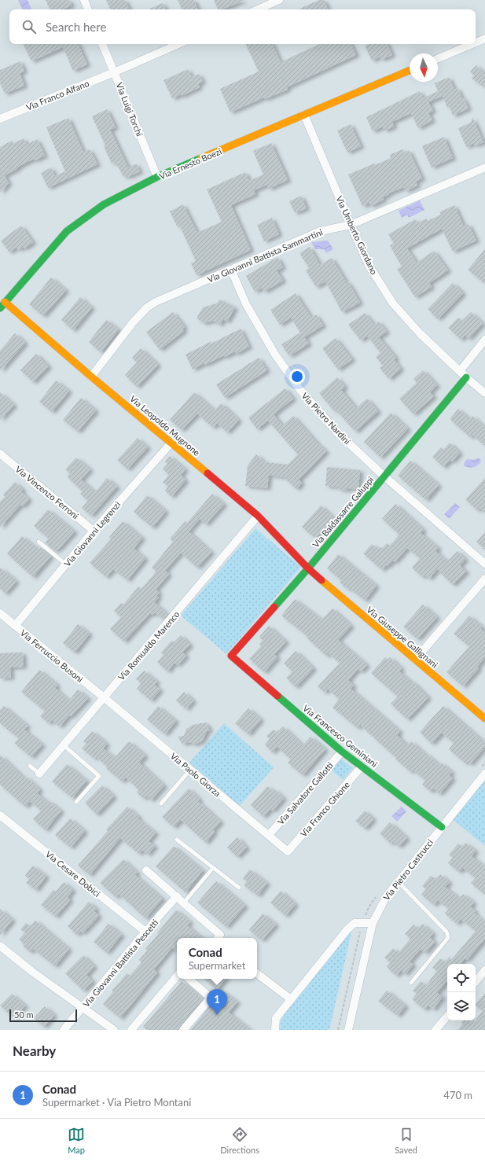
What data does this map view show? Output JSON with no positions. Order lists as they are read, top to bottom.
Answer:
{
  "streets": {
    "street": [
      "Via Franco Alfano",
      "Via Luigi Torchi",
      "Via Ernesto Boezi",
      "Via Umberto Giordano",
      "Via Giovanni Battista Sammartini",
      "Via Pietro Nardini",
      "Via Leopoldo Mugnone",
      "Via Vincenzo Ferroni",
      "Via Baldassarre Galuppi",
      "Via Giovanni Legrenzi",
      "Via Giuseppe Gallignani",
      "Via Romualdo Marenco",
      "Via Ferruccio Busoni",
      "Via Francesco Geminiani",
      "Via Paolo Giorza",
      "Via Salvatore Gallotti",
      "Via Franco Ghione",
      "Via Pietro Castrucci",
      "Via Cesare Dobici",
      "Via Giovanni Battista Pescetti"
    ]
  },
  "crossings": [
    ["Via Franco Alfano", "Via Luigi Torchi"],
    ["Via Luigi Torchi", "Via Ernesto Boezi"],
    ["Via Ernesto Boezi", "Via Umberto Giordano"],
    ["Via Ernesto Boezi", "Via Leopoldo Mugnone"],
    ["Via Umberto Giordano", "Via Giovanni Battista Sammartini"],
    ["Via Umberto Giordano", "Via Baldassarre Galuppi"],
    ["Via Giovanni Battista Sammartini", "Via Pietro Nardini"],
    ["Via Giovanni Battista Sammartini", "Via Leopoldo Mugnone"],
    ["Via Pietro Nardini", "Via Baldassarre Galuppi"],
    ["Via Leopoldo Mugnone", "Via Baldassarre Galuppi"],
    ["Via Leopoldo Mugnone", "Via Giovanni Legrenzi"],
    ["Via Leopoldo Mugnone", "Via Giuseppe Gallignani"],
    ["Via Leopoldo Mugnone", "Via Romualdo Marenco"],
    ["Via Vincenzo Ferroni", "Via Giovanni Legrenzi"],
    ["Via Baldassarre Galuppi", "Via Giuseppe Gallignani"],
    ["Via Baldassarre Galuppi", "Via Francesco Geminiani"],
    ["Via Giovanni Legrenzi", "Via Ferruccio Busoni"],
    ["Via Romualdo Marenco", "Via Ferruccio Busoni"],
    ["Via Romualdo Marenco", "Via Paolo Giorza"],
    ["Via Ferruccio Busoni", "Via Paolo Giorza"],
    ["Via Francesco Geminiani", "Via Salvatore Gallotti"],
    ["Via Francesco Geminiani", "Via Franco Ghione"],
    ["Via Francesco Geminiani", "Via Pietro Castrucci"],
    ["Via Paolo Giorza", "Via Salvatore Gallotti"],
    ["Via Paolo Giorza", "Via Franco Ghione"],
    ["Via Cesare Dobici", "Via Giovanni Battista Pescetti"]
  ],
  "scale_bar": "50 m",
  "north": "bottom",
  "page": {
    "search": "Search here",
    "popup": ["Conad", "Supermarket"],
    "pins": "1",
    "scale": "50 m",
    "heading": "Nearby",
    "list": [
      {
        "mark": "1",
        "name": "Conad",
        "note": "Supermarket · Via Pietro Montani",
        "value": "470 m"
      }
    ],
    "nav": ["Map", "Directions", "Saved"]
  }
}
